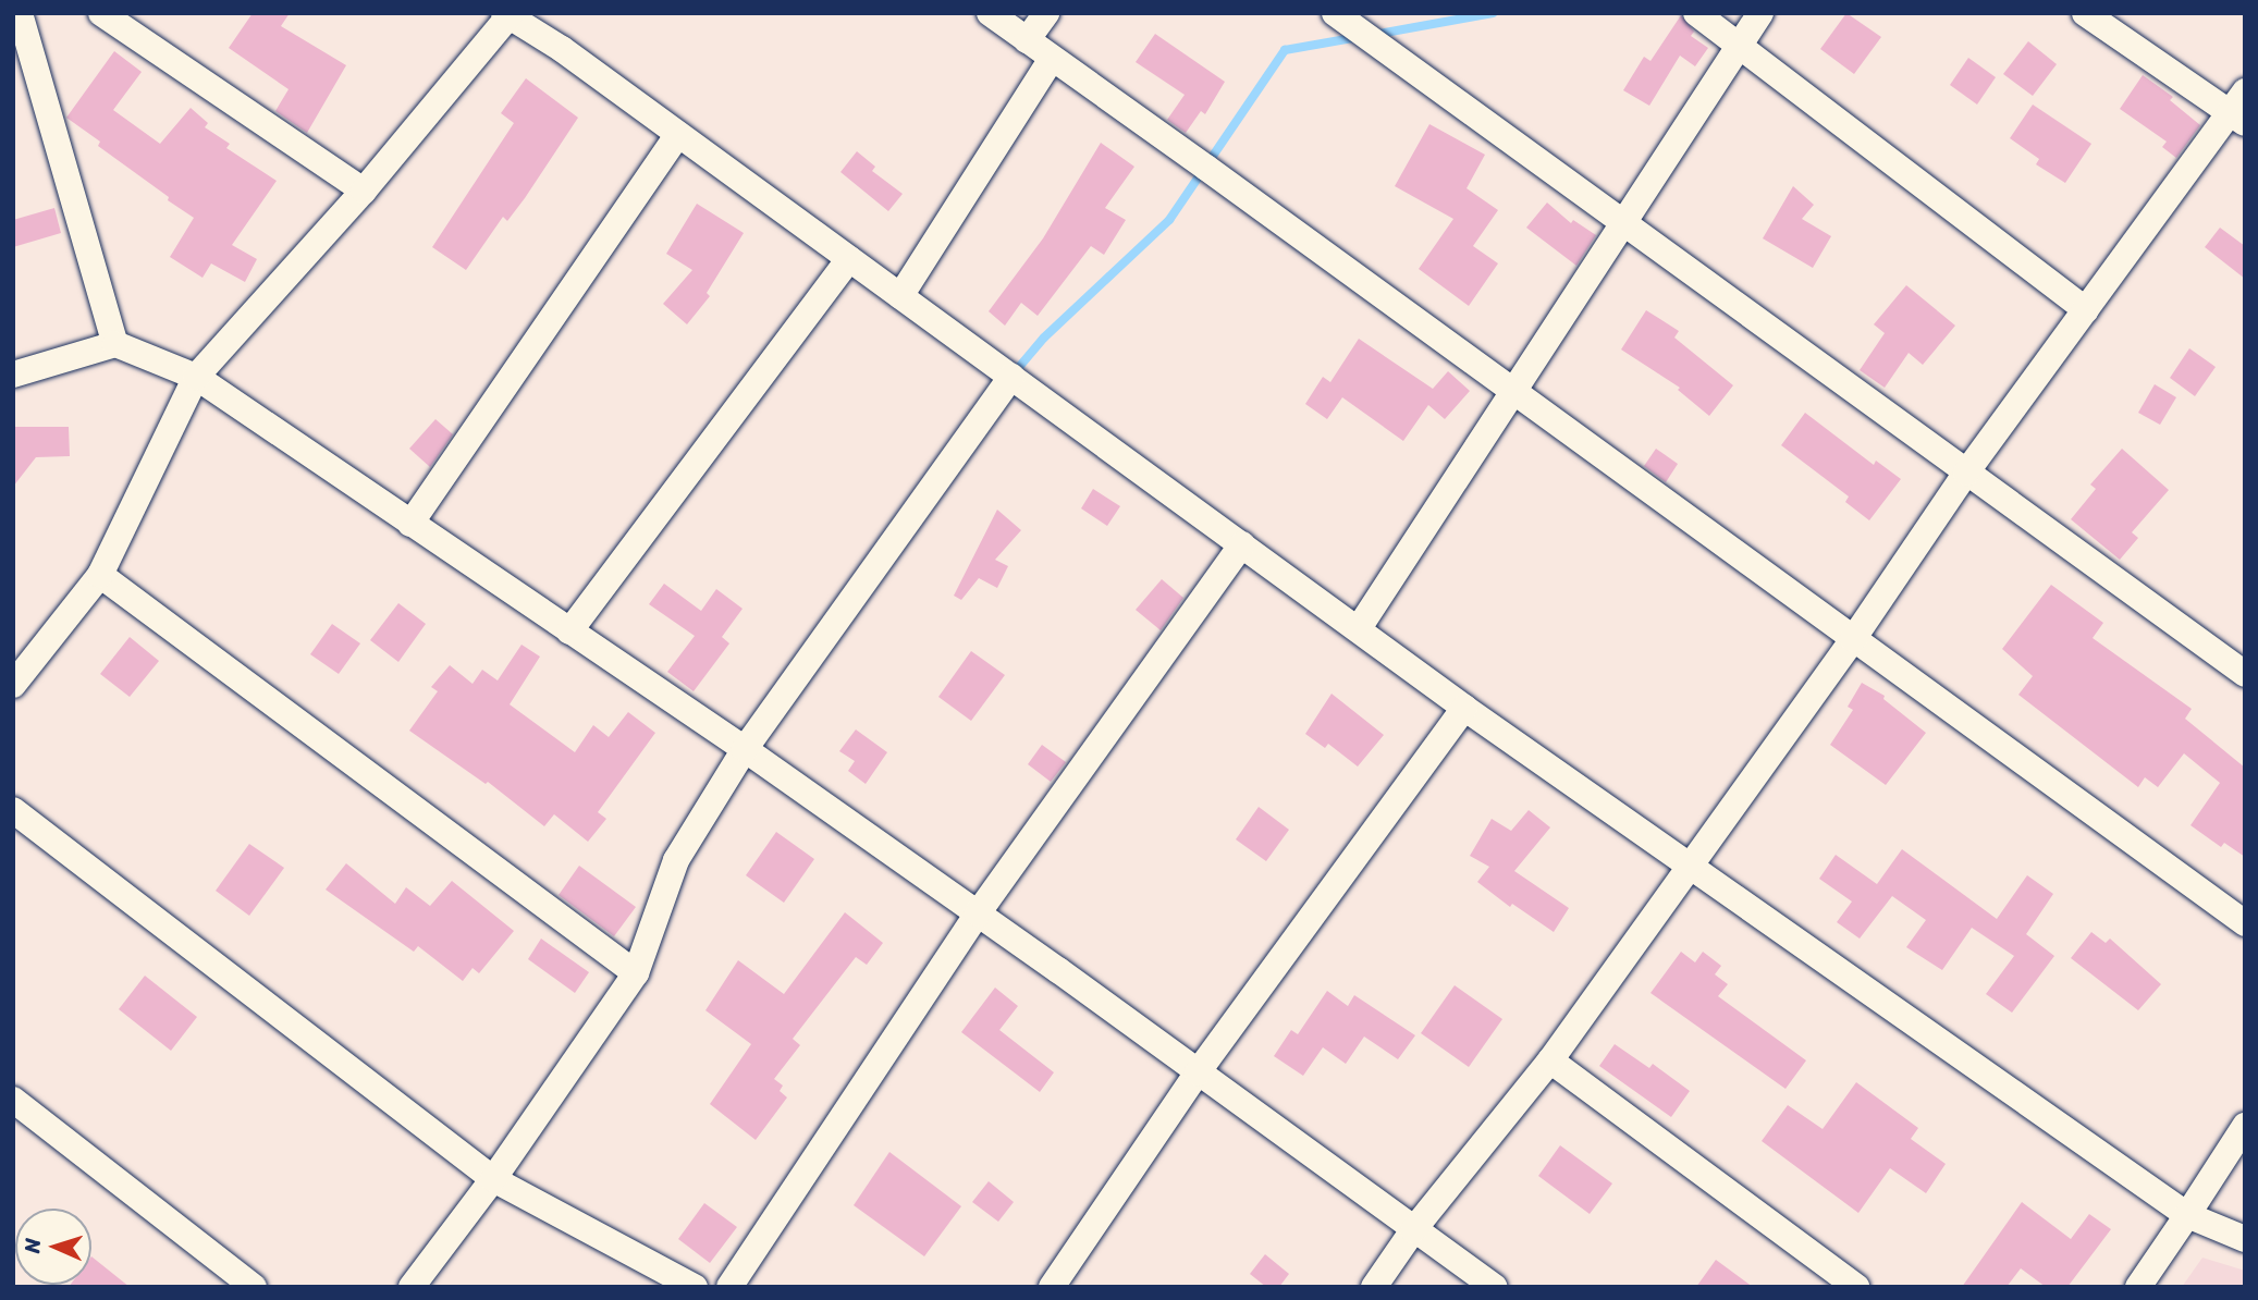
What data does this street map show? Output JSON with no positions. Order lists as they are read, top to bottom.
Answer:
{
  "north": "left"
}
